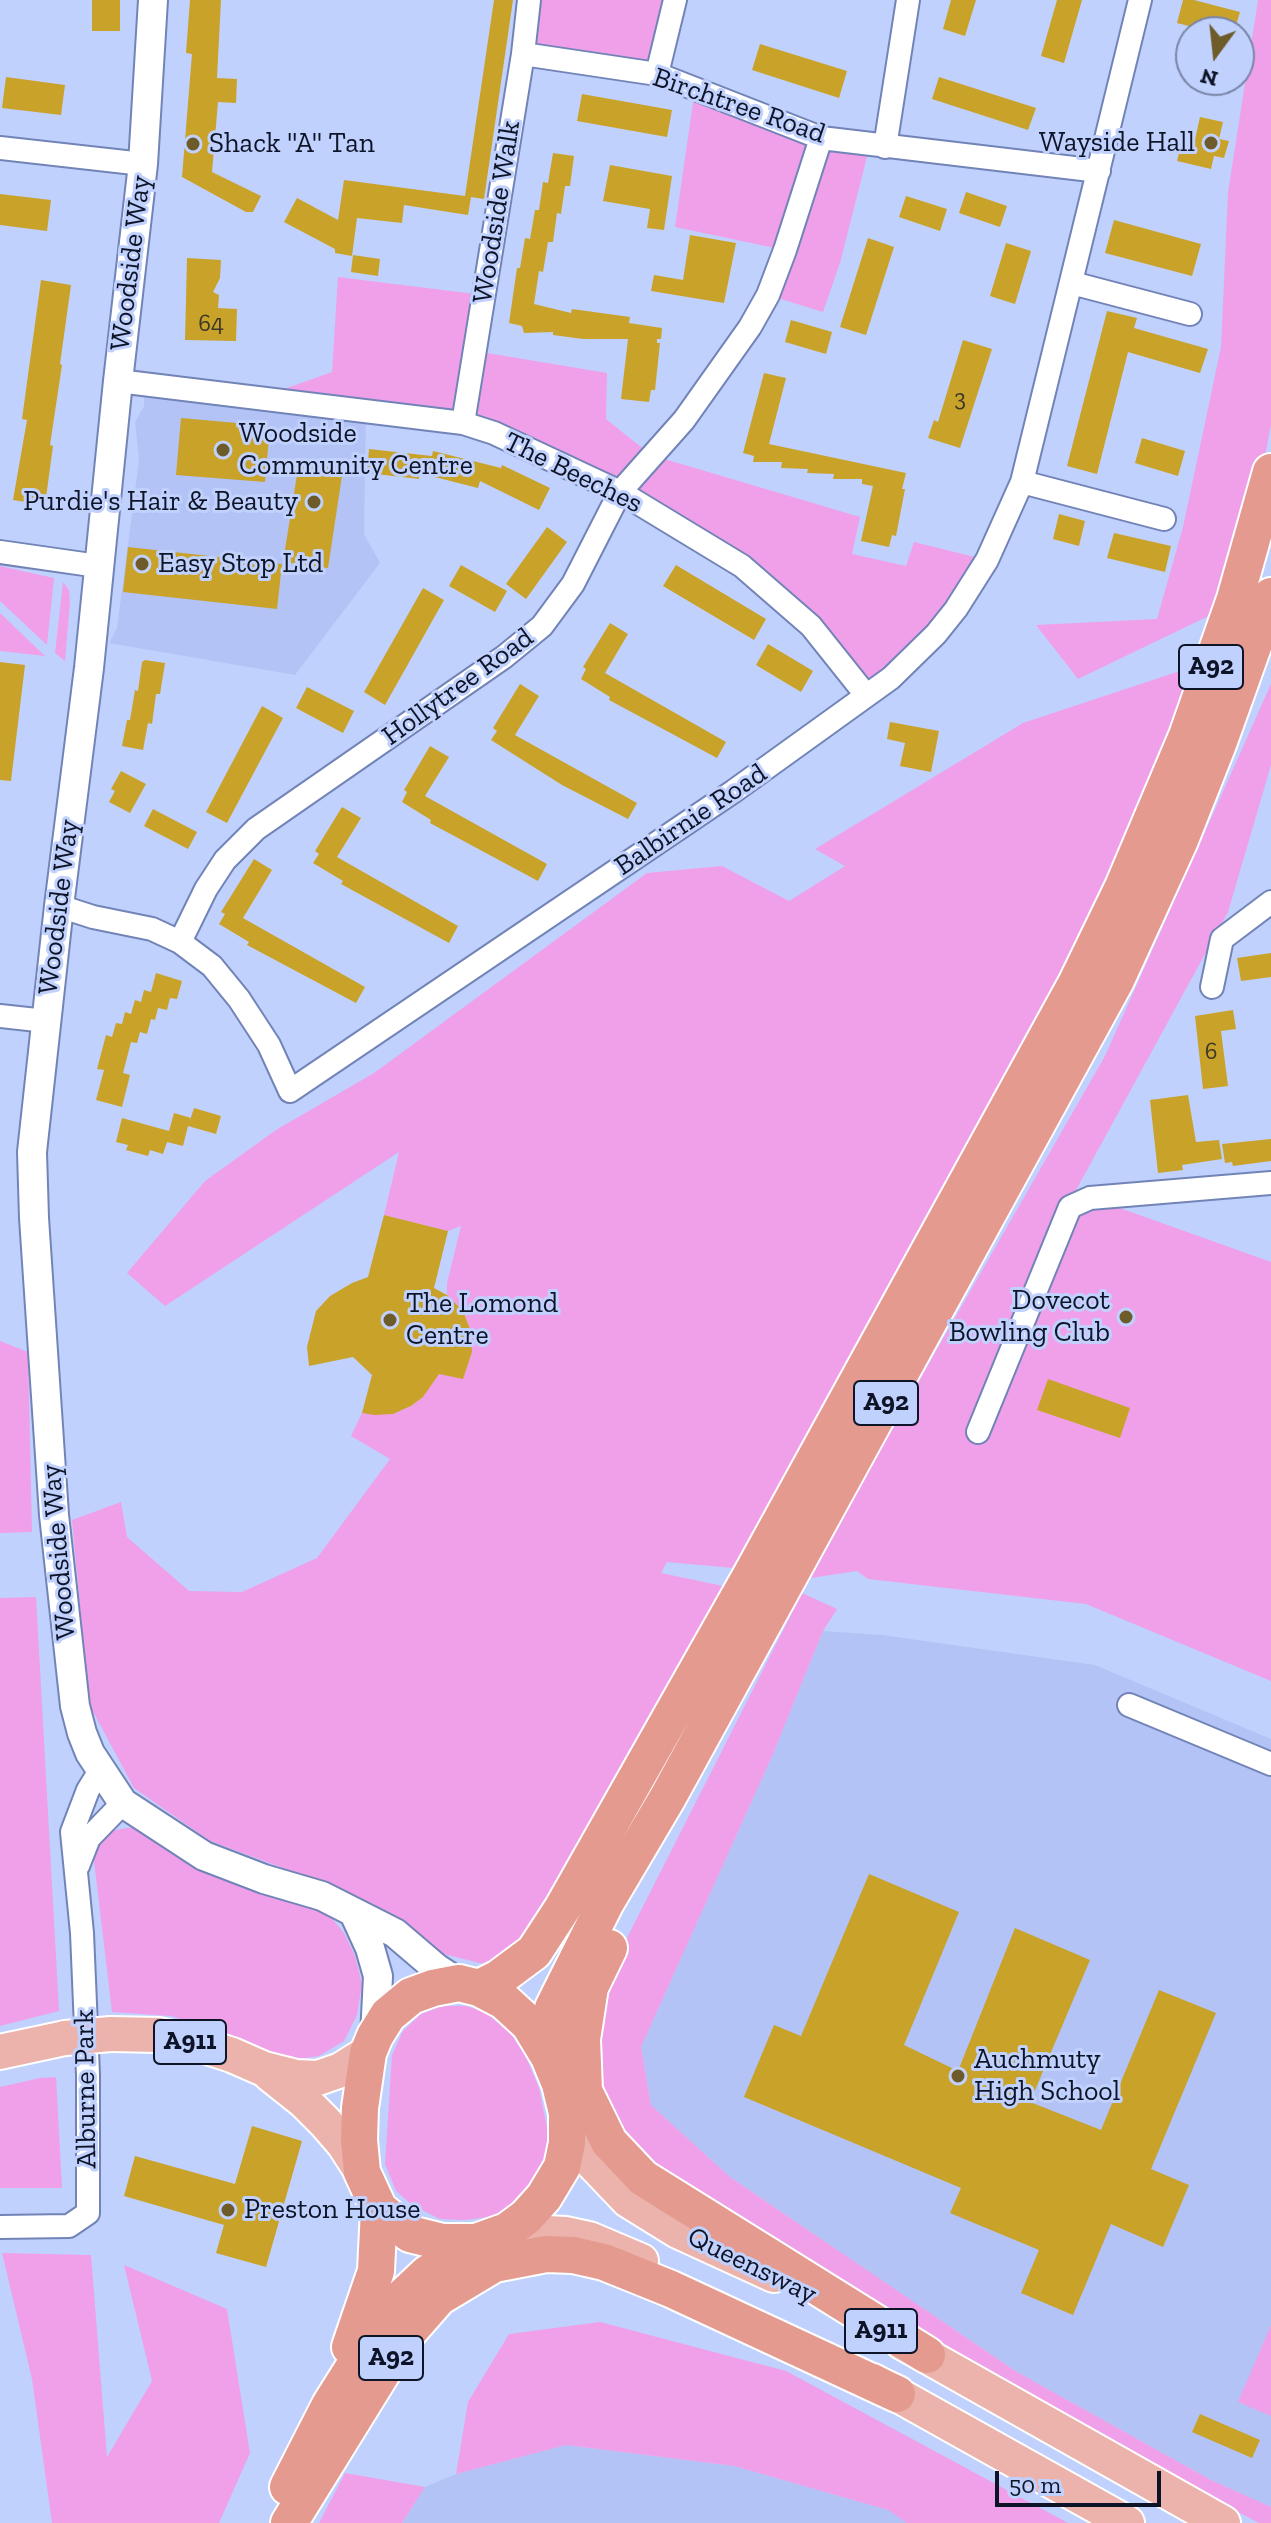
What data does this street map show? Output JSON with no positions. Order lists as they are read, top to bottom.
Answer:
{
  "streets": {
    "highway": ["A92"],
    "main road": ["A911", "Queensway"],
    "street": [
      "Birchtree Road",
      "Woodside Walk",
      "Woodside Way",
      "The Beeches",
      "Hollytree Road",
      "Balbirnie Road",
      "Alburne Park"
    ]
  },
  "crossings": [
    ["Birchtree Road", "Woodside Walk"],
    ["Birchtree Road", "Hollytree Road"],
    ["Birchtree Road", "Balbirnie Road"],
    ["Woodside Walk", "The Beeches"],
    ["Woodside Way", "The Beeches"],
    ["Woodside Way", "Alburne Park"],
    ["The Beeches", "Hollytree Road"],
    ["The Beeches", "Balbirnie Road"],
    ["A92", "A911"],
    ["A92", "Queensway"],
    ["Hollytree Road", "Balbirnie Road"],
    ["A911", "Queensway"]
  ],
  "places": [
    "Wayside Hall",
    "Shack \"A\" Tan",
    "Woodside Community Centre",
    "Purdie's Hair & Beauty",
    "Easy Stop Ltd",
    "Dovecot Bowling Club",
    "The Lomond Centre",
    "Auchmuty High School",
    "Preston House"
  ],
  "house_numbers": ["64", "3", "6"],
  "scale_bar": "50 m",
  "north": "bottom"
}
